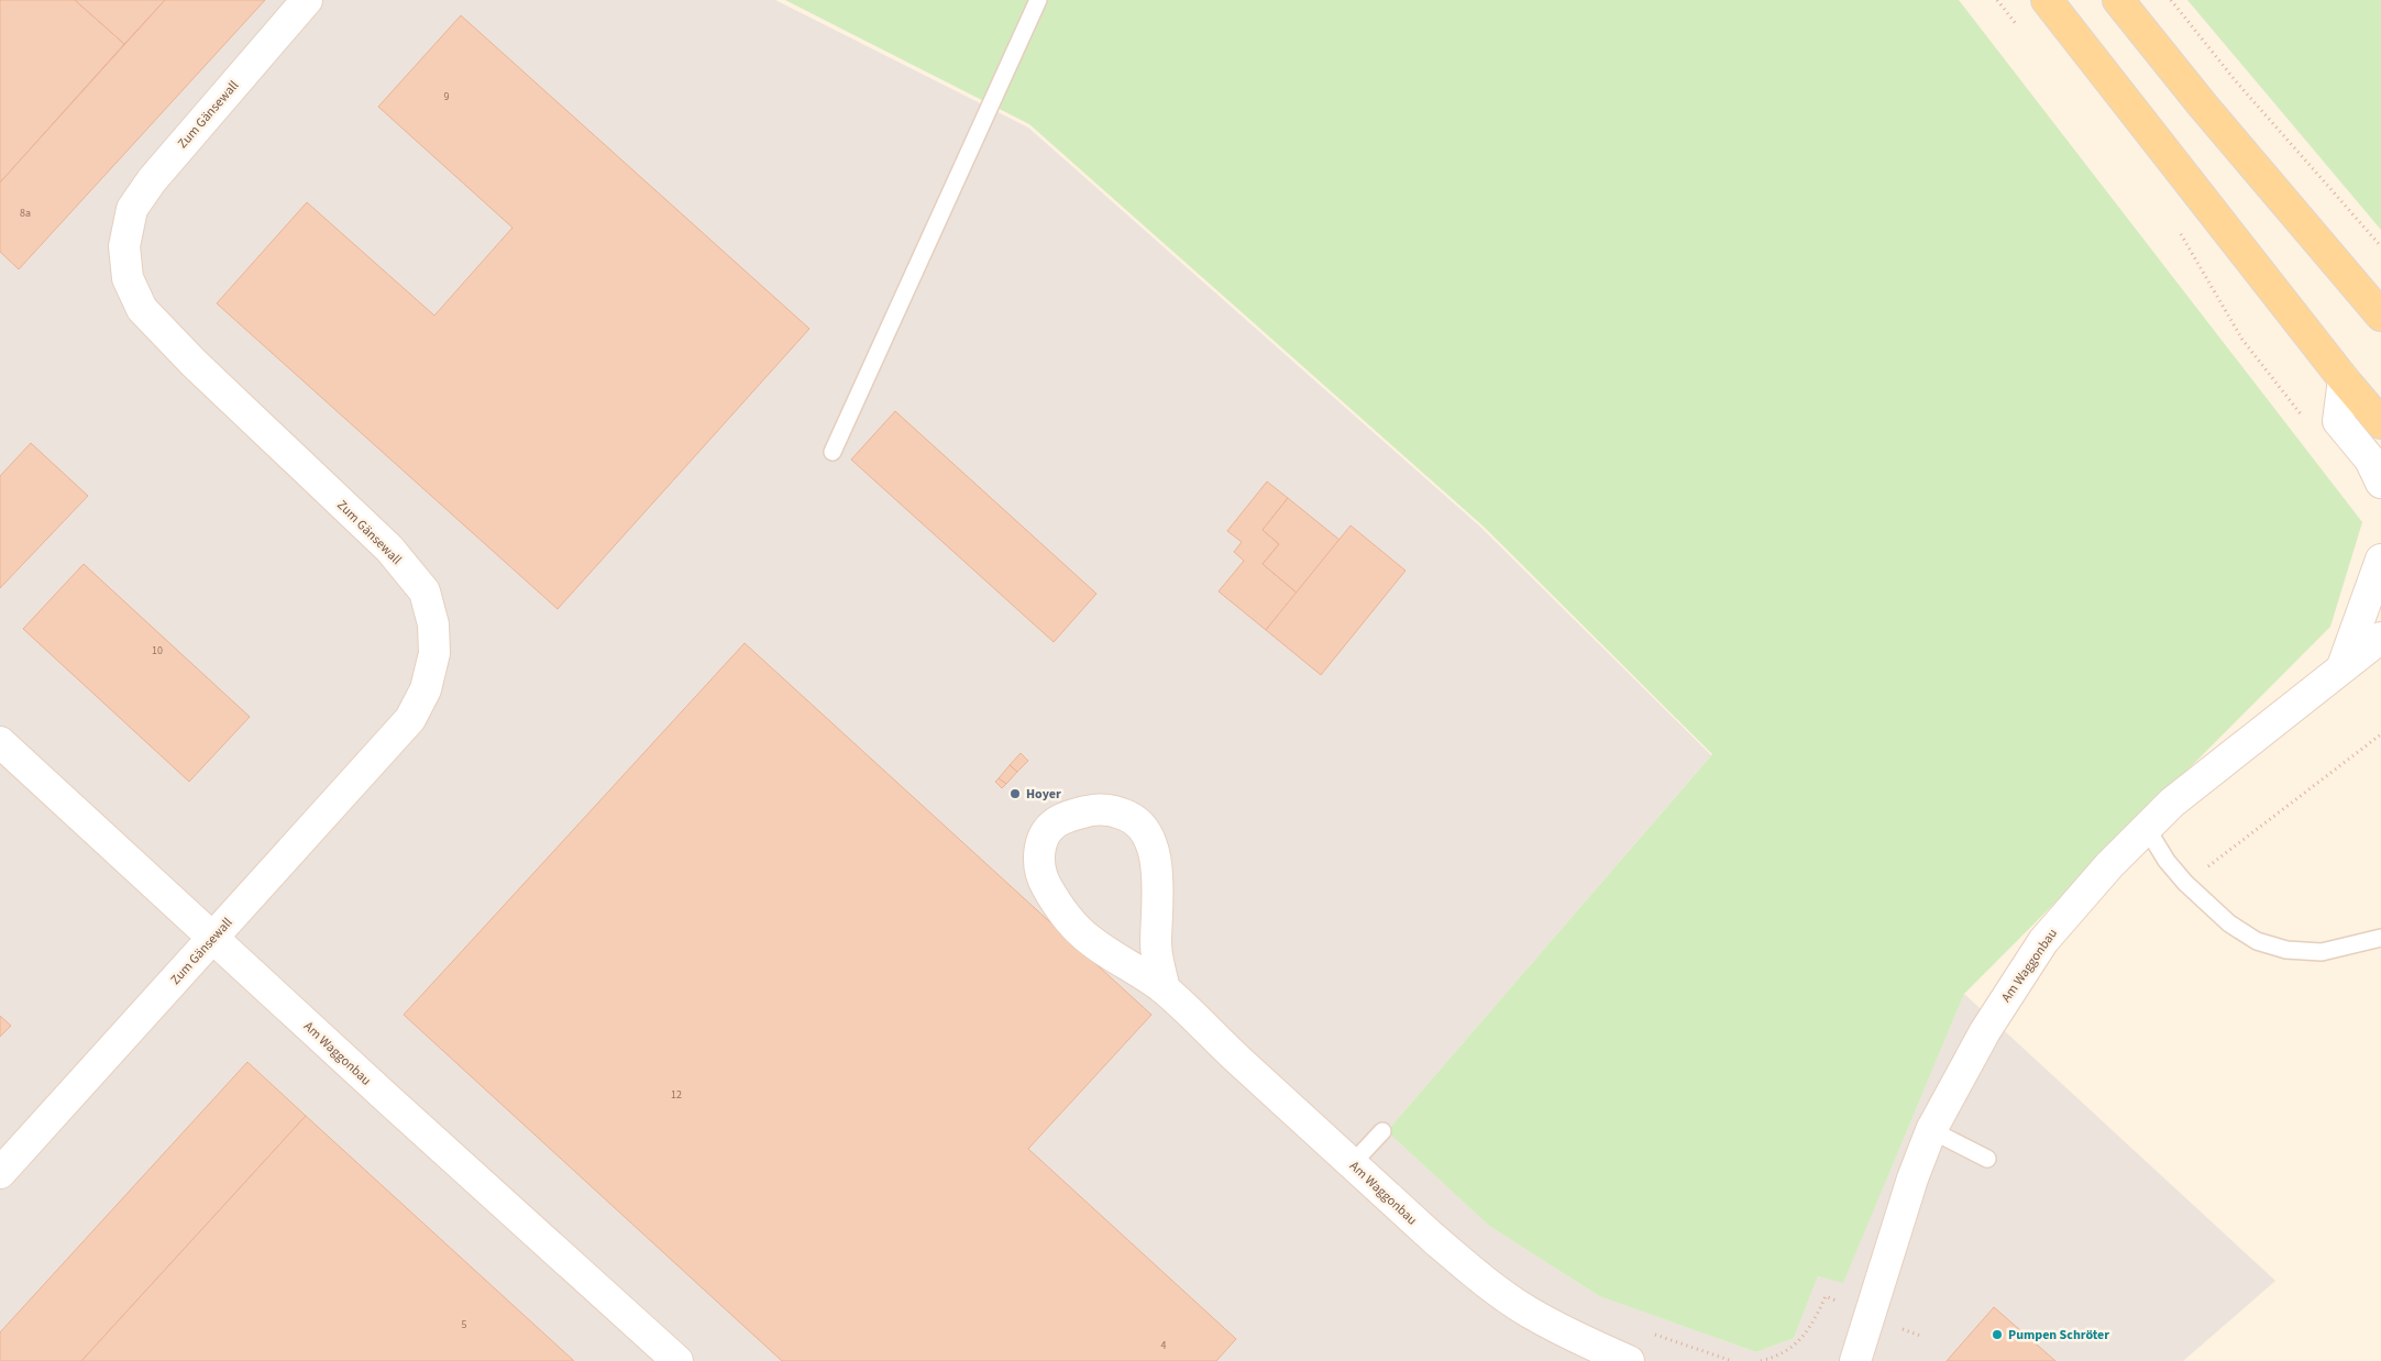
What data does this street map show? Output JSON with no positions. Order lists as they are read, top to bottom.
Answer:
{
  "streets": {
    "street": ["Zum Gänsewall", "Am Waggonbau"]
  },
  "crossings": [
    ["Zum Gänsewall", "Am Waggonbau"]
  ],
  "places": ["Hoyer", "Pumpen Schröter"],
  "house_numbers": [
    "9",
    "8a",
    "10",
    "12",
    "5",
    "4"
  ]
}
